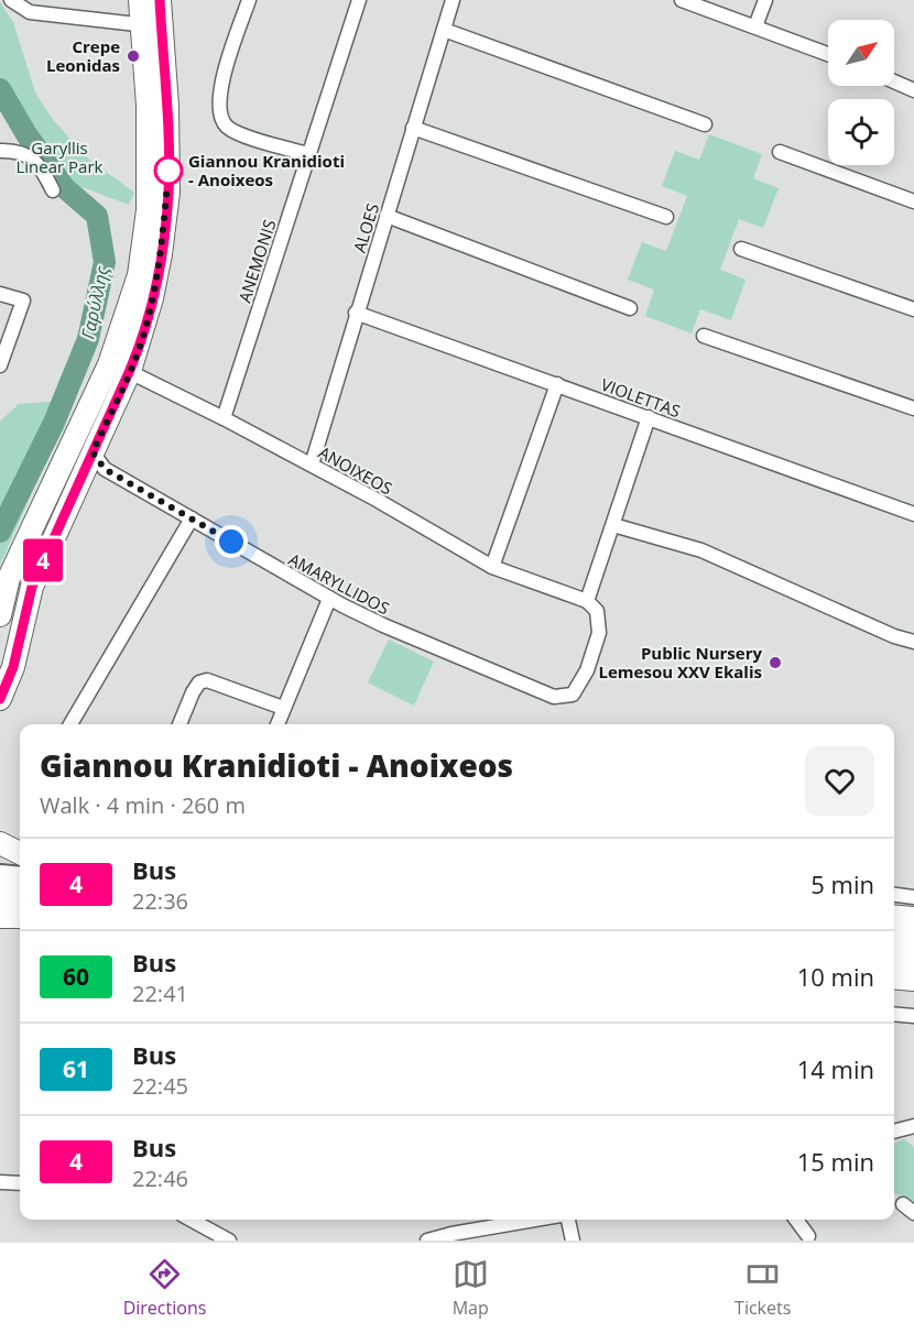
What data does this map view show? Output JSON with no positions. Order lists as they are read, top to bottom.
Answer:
{
  "streets": {
    "street": [
      "ALOES",
      "ANEMONIS",
      "VIOLETTAS",
      "ANOIXEOS",
      "AMARYLLIDOS"
    ]
  },
  "crossings": [
    ["ALOES", "VIOLETTAS"],
    ["ALOES", "ANOIXEOS"],
    ["ANEMONIS", "ANOIXEOS"],
    ["ANOIXEOS", "AMARYLLIDOS"]
  ],
  "water": ["Γαρύλλης"],
  "parks": ["Garyllis Linear Park"],
  "places": ["Crepe Leonidas", "Giannou Kranidioti - Anoixeos", "Public Nursery Lemesou XXV Ekalis"],
  "lines": ["bus line 4"],
  "north": "top right",
  "page": {
    "on_map": "4",
    "heading": ["Giannou Kranidioti - Anoixeos", "Walk · 4 min · 260 m"],
    "list": [
      {
        "mark": "4",
        "name": "Bus",
        "note": "22:36",
        "value": "5 min"
      },
      {
        "mark": "60",
        "name": "Bus",
        "note": "22:41",
        "value": "10 min"
      },
      {
        "mark": "61",
        "name": "Bus",
        "note": "22:45",
        "value": "14 min"
      },
      {
        "mark": "4",
        "name": "Bus",
        "note": "22:46",
        "value": "15 min"
      }
    ],
    "tabs": ["Directions", "Map", "Tickets"]
  }
}
